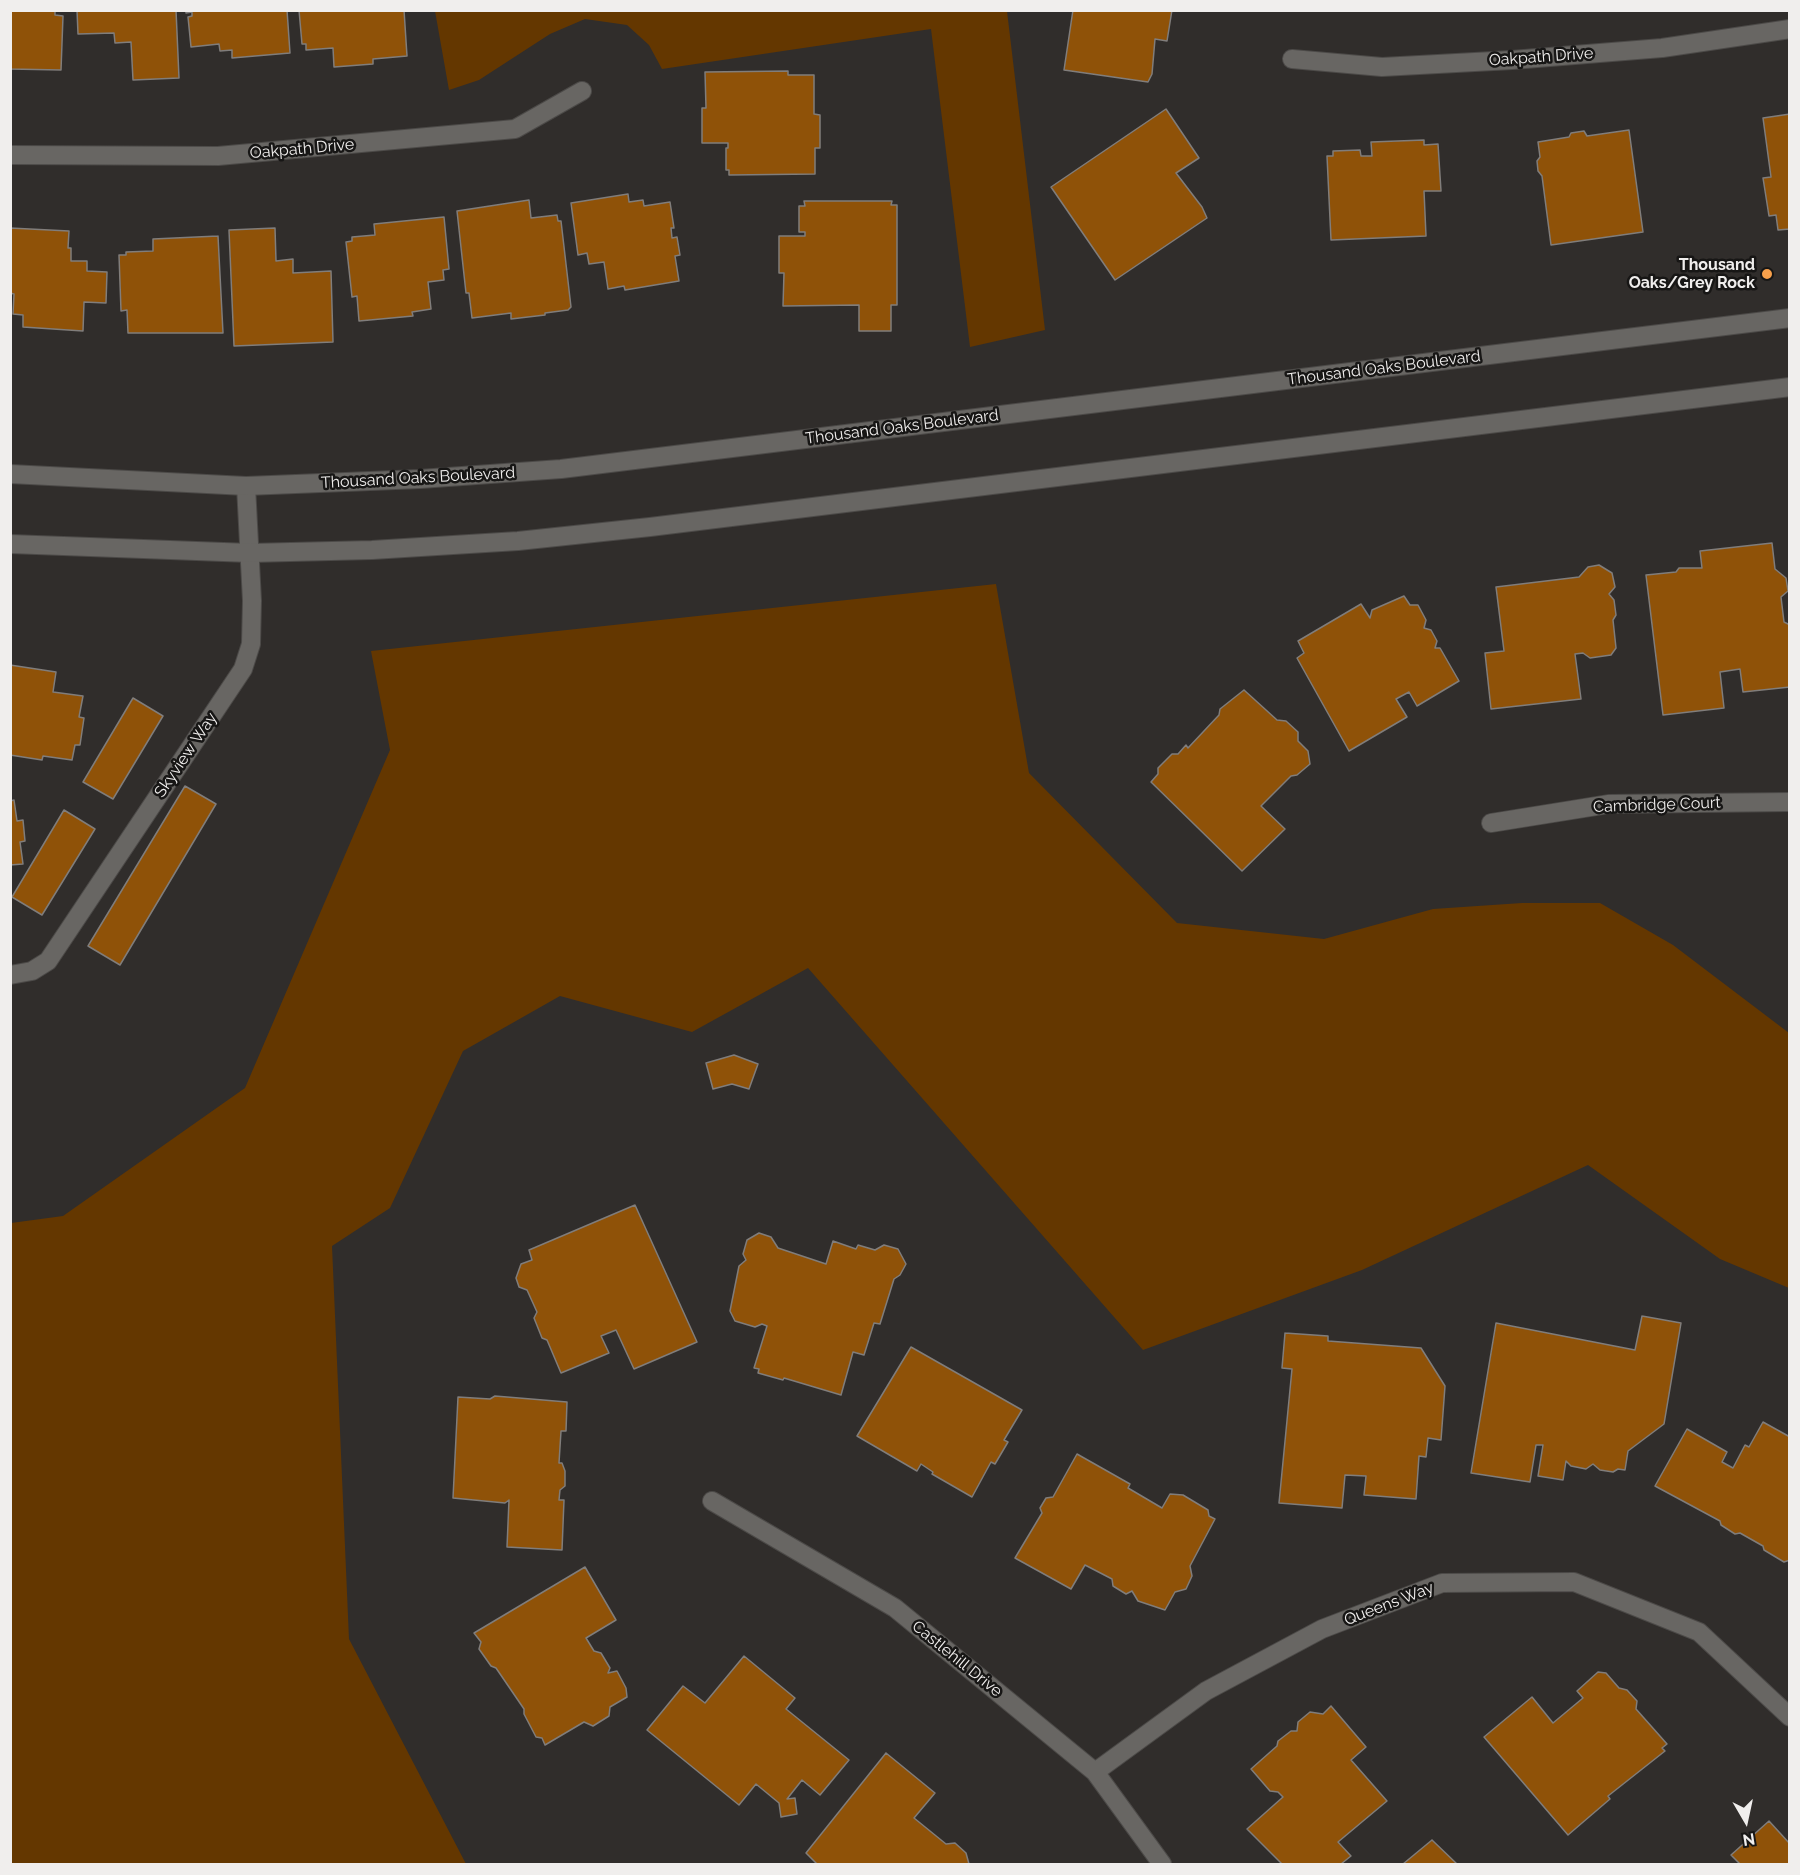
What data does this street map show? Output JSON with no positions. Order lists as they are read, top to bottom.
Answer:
{
  "streets": {
    "main road": [
      "Oakpath Drive",
      "Thousand Oaks Boulevard",
      "Skyview Way",
      "Cambridge Court",
      "Queens Way",
      "Castlehill Drive"
    ]
  },
  "crossings": [
    ["Thousand Oaks Boulevard", "Skyview Way"],
    ["Queens Way", "Castlehill Drive"]
  ],
  "places": ["Thousand Oaks/Grey Rock"],
  "north": "bottom"
}
